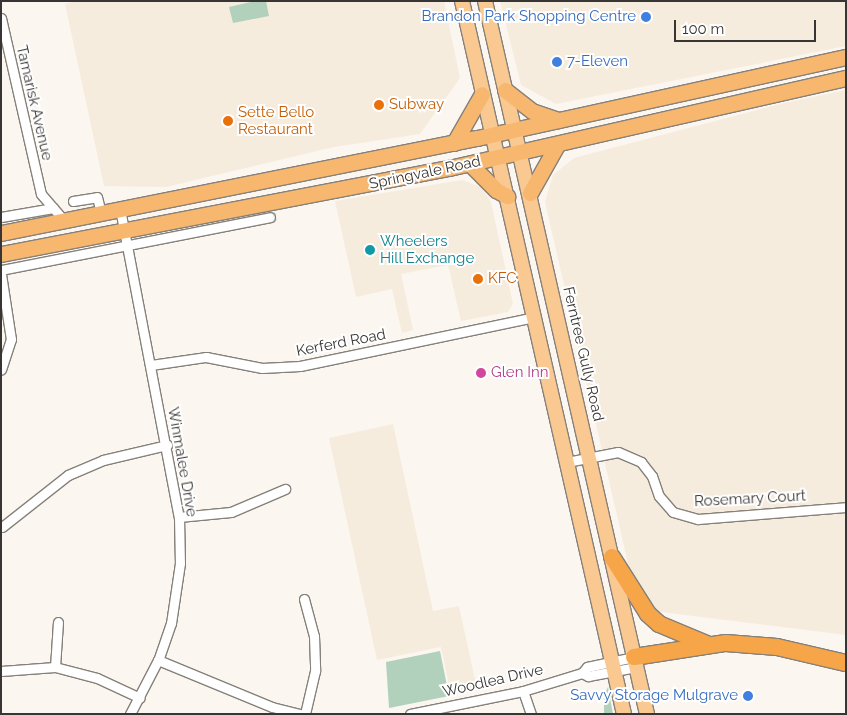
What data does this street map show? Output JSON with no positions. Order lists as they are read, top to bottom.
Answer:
{
  "streets": {
    "highway": ["Springvale Road"],
    "main road": ["Ferntree Gully Road"],
    "street": [
      "Tamarisk Avenue",
      "Kerferd Road",
      "Winmalee Drive",
      "Rosemary Court",
      "Woodlea Drive"
    ]
  },
  "crossings": [
    ["Tamarisk Avenue", "Springvale Road"],
    ["Springvale Road", "Ferntree Gully Road"],
    ["Springvale Road", "Winmalee Drive"],
    ["Kerferd Road", "Winmalee Drive"],
    ["Ferntree Gully Road", "Rosemary Court"],
    ["Ferntree Gully Road", "Woodlea Drive"]
  ],
  "places": [
    "Brandon Park Shopping Centre",
    "7-Eleven",
    "Subway",
    "Sette Bello Restaurant",
    "Wheelers Hill Exchange",
    "KFC",
    "Glen Inn",
    "Savvy Storage Mulgrave"
  ],
  "scale_bar": "100 m"
}
